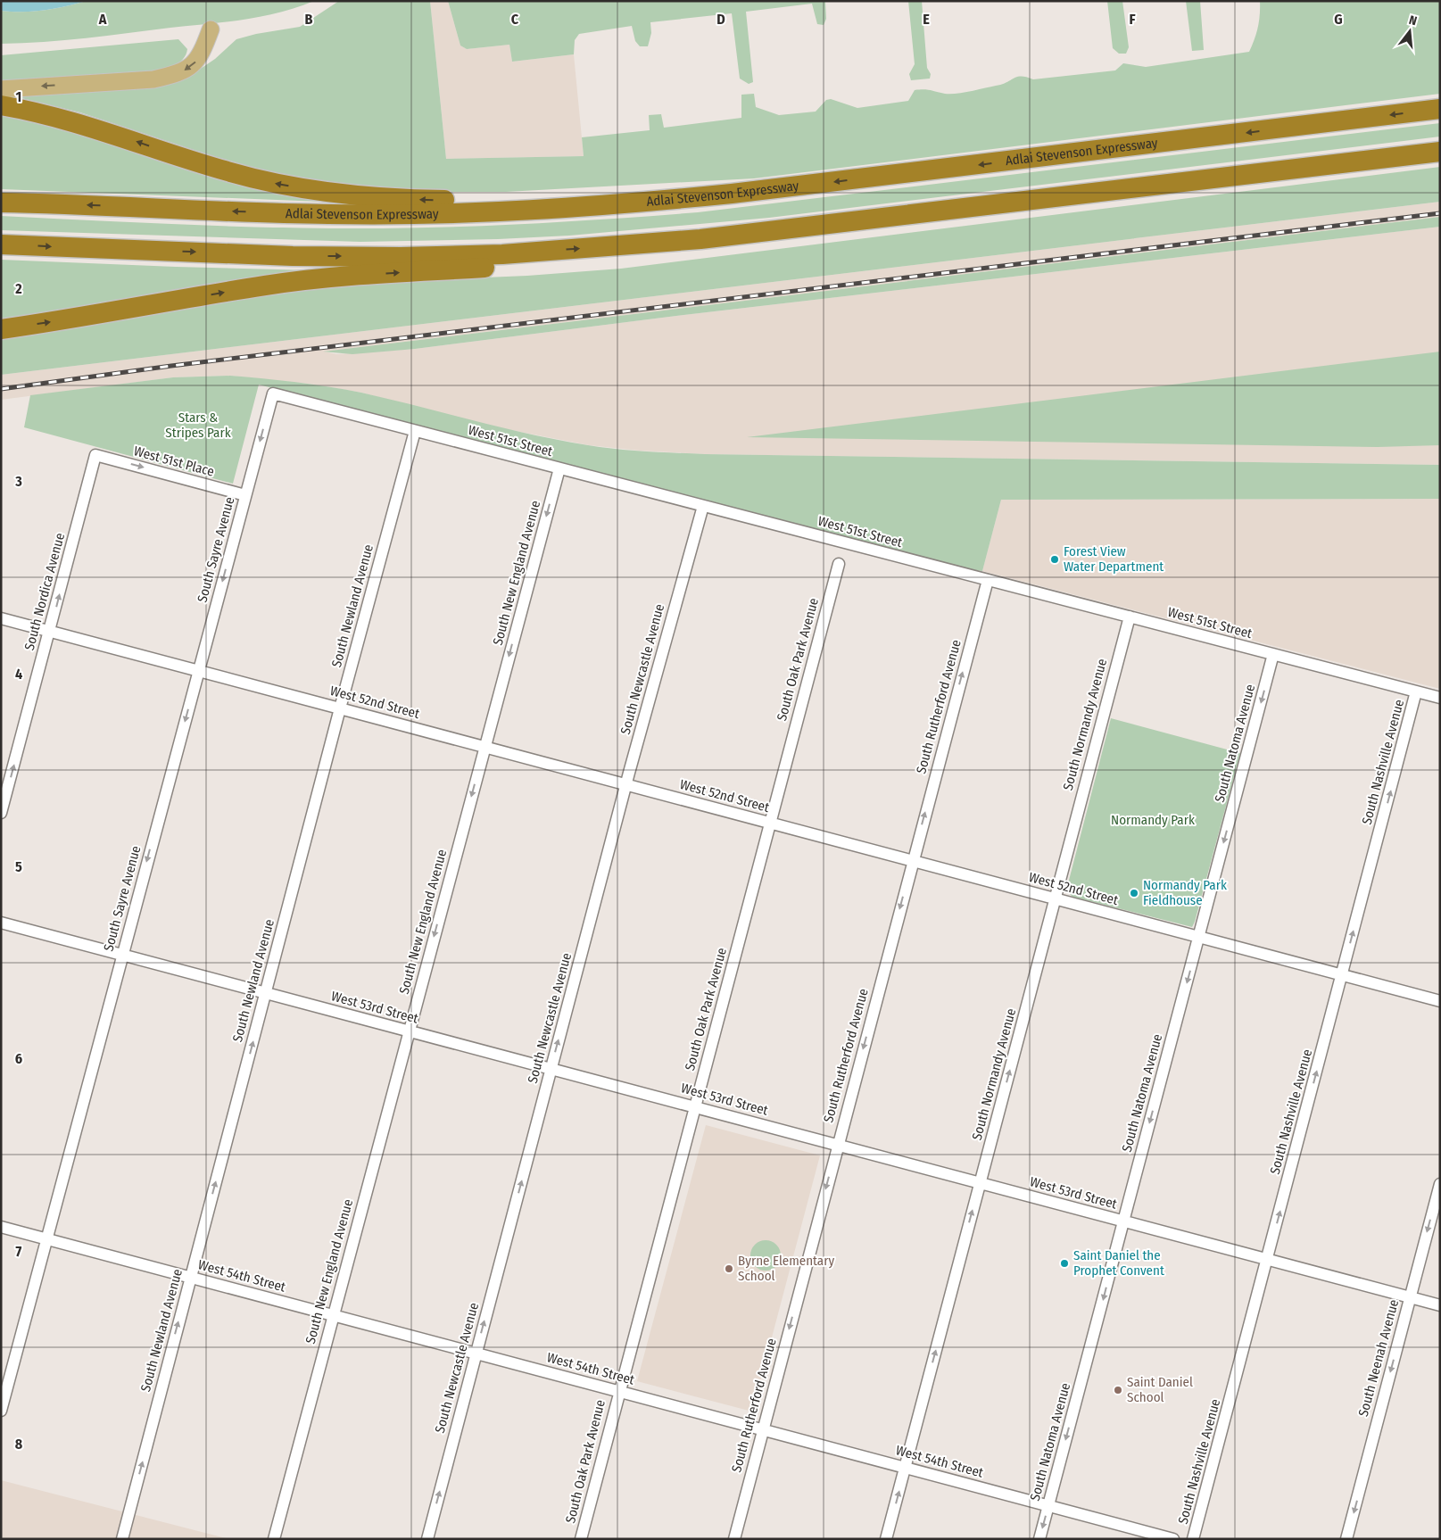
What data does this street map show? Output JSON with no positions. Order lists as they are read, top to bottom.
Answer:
{
  "streets": {
    "highway": ["Adlai Stevenson Expressway"],
    "street": [
      "West 51st Street",
      "West 51st Place",
      "South Sayre Avenue",
      "South New England Avenue",
      "South Nordica Avenue",
      "South Newland Avenue",
      "South Oak Park Avenue",
      "South Newcastle Avenue",
      "West 52nd Street",
      "South Rutherford Avenue",
      "South Normandy Avenue",
      "South Natoma Avenue",
      "South Nashville Avenue",
      "West 53rd Street",
      "West 54th Street",
      "South Neenah Avenue"
    ]
  },
  "crossings": [
    ["West 51st Street", "South Sayre Avenue"],
    ["West 51st Street", "South New England Avenue"],
    ["West 51st Street", "South Newland Avenue"],
    ["West 51st Street", "South Newcastle Avenue"],
    ["West 51st Street", "South Rutherford Avenue"],
    ["West 51st Street", "South Normandy Avenue"],
    ["West 51st Street", "South Natoma Avenue"],
    ["West 51st Street", "South Nashville Avenue"],
    ["West 51st Place", "South Sayre Avenue"],
    ["West 51st Place", "South Nordica Avenue"],
    ["South Sayre Avenue", "West 52nd Street"],
    ["South Sayre Avenue", "West 53rd Street"],
    ["South Sayre Avenue", "West 54th Street"],
    ["South New England Avenue", "West 52nd Street"],
    ["South New England Avenue", "West 53rd Street"],
    ["South New England Avenue", "West 54th Street"],
    ["South Nordica Avenue", "West 52nd Street"],
    ["South Newland Avenue", "West 52nd Street"],
    ["South Newland Avenue", "West 53rd Street"],
    ["South Newland Avenue", "West 54th Street"],
    ["South Oak Park Avenue", "West 52nd Street"],
    ["South Oak Park Avenue", "West 53rd Street"],
    ["South Oak Park Avenue", "West 54th Street"],
    ["South Newcastle Avenue", "West 52nd Street"],
    ["South Newcastle Avenue", "West 53rd Street"],
    ["South Newcastle Avenue", "West 54th Street"],
    ["West 52nd Street", "South Rutherford Avenue"],
    ["West 52nd Street", "South Normandy Avenue"],
    ["West 52nd Street", "South Natoma Avenue"],
    ["West 52nd Street", "South Nashville Avenue"],
    ["South Rutherford Avenue", "West 53rd Street"],
    ["South Rutherford Avenue", "West 54th Street"],
    ["South Normandy Avenue", "West 53rd Street"],
    ["South Normandy Avenue", "West 54th Street"],
    ["South Natoma Avenue", "West 53rd Street"],
    ["South Natoma Avenue", "West 54th Street"],
    ["South Nashville Avenue", "West 53rd Street"],
    ["West 53rd Street", "South Neenah Avenue"]
  ],
  "one_way": [
    "West 51st Place",
    "South Sayre Avenue",
    "South New England Avenue",
    "South Nordica Avenue",
    "South Newland Avenue",
    "South Newcastle Avenue",
    "South Normandy Avenue",
    "South Natoma Avenue",
    "South Nashville Avenue",
    "South Neenah Avenue"
  ],
  "parks": ["Stars & Stripes Park", "Normandy Park"],
  "places": [
    "Forest View Water Department",
    "Normandy Park Fieldhouse",
    "Saint Daniel the Prophet Convent",
    "Byrne Elementary School",
    "Saint Daniel School"
  ],
  "north": "top",
  "grid": {
    "columns": [
      "A",
      "B",
      "C",
      "D",
      "E",
      "F",
      "G"
    ],
    "rows": [
      "1",
      "2",
      "3",
      "4",
      "5",
      "6",
      "7",
      "8"
    ]
  }
}
